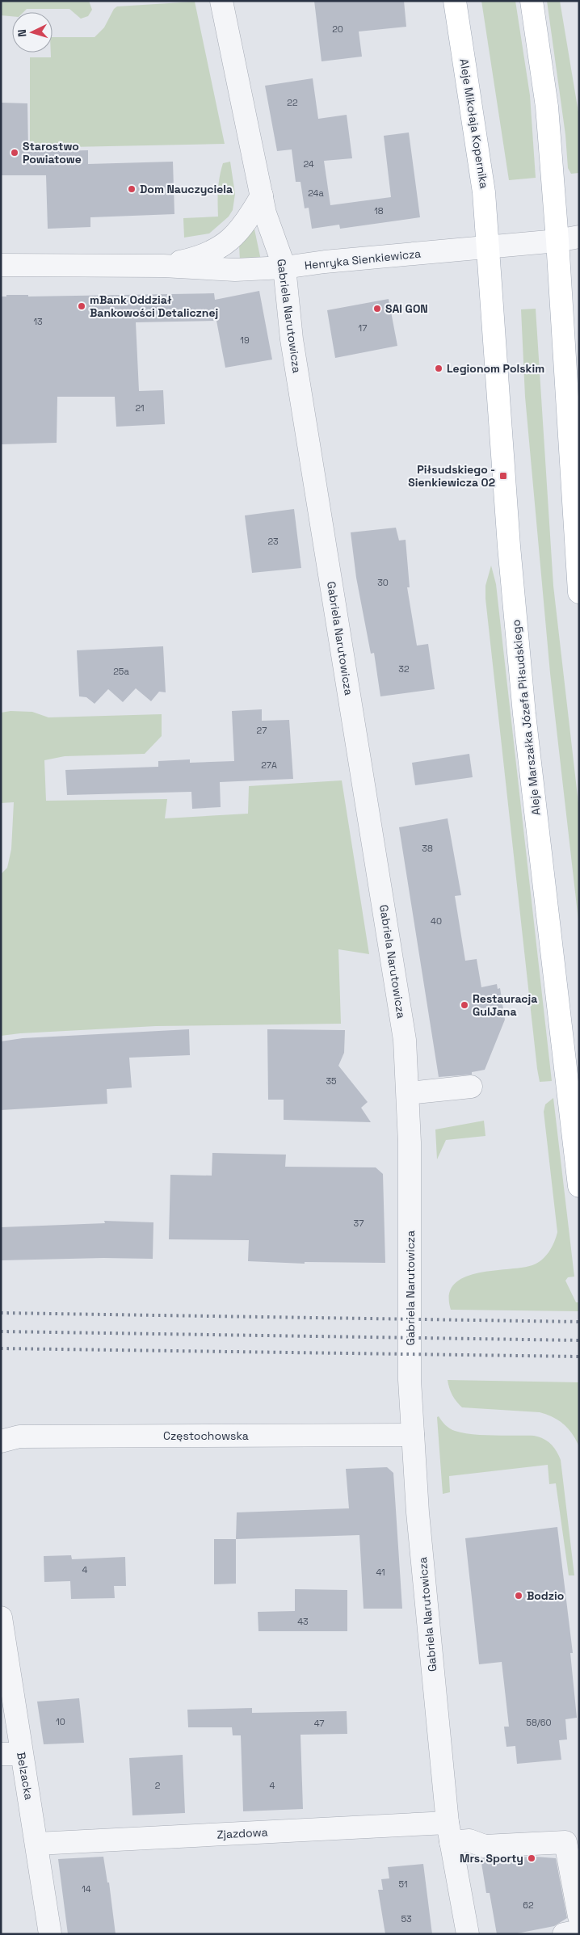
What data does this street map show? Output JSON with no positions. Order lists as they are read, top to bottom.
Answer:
{
  "streets": {
    "main road": ["Aleje Mikołaja Kopernika", "Aleje Marszałka Józefa Piłsudskiego"],
    "street": [
      "Henryka Sienkiewicza",
      "Gabriela Narutowicza",
      "Częstochowska",
      "Belzacka",
      "Zjazdowa"
    ]
  },
  "crossings": [
    ["Aleje Mikołaja Kopernika", "Henryka Sienkiewicza"],
    ["Aleje Mikołaja Kopernika", "Aleje Marszałka Józefa Piłsudskiego"],
    ["Henryka Sienkiewicza", "Gabriela Narutowicza"],
    ["Henryka Sienkiewicza", "Aleje Marszałka Józefa Piłsudskiego"],
    ["Gabriela Narutowicza", "Częstochowska"],
    ["Gabriela Narutowicza", "Zjazdowa"],
    ["Belzacka", "Zjazdowa"]
  ],
  "places": {
    "other": [
      "Starostwo Powiatowe",
      "Dom Nauczyciela",
      "mBank Oddział Bankowości Detalicznej",
      "SAI GON",
      "Legionom Polskim",
      "Restauracja GulJana",
      "Bodzio",
      "Mrs. Sporty"
    ],
    "transit": ["Piłsudskiego - Sienkiewicza 02"]
  },
  "house_numbers": [
    "20",
    "22",
    "24",
    "24a",
    "18",
    "13",
    "17",
    "19",
    "21",
    "23",
    "30",
    "32",
    "25a",
    "27",
    "27A",
    "38",
    "40",
    "35",
    "37",
    "4",
    "41",
    "43",
    "10",
    "58/60",
    "47",
    "2",
    "4",
    "51",
    "14",
    "62",
    "53"
  ],
  "north": "left"
}
